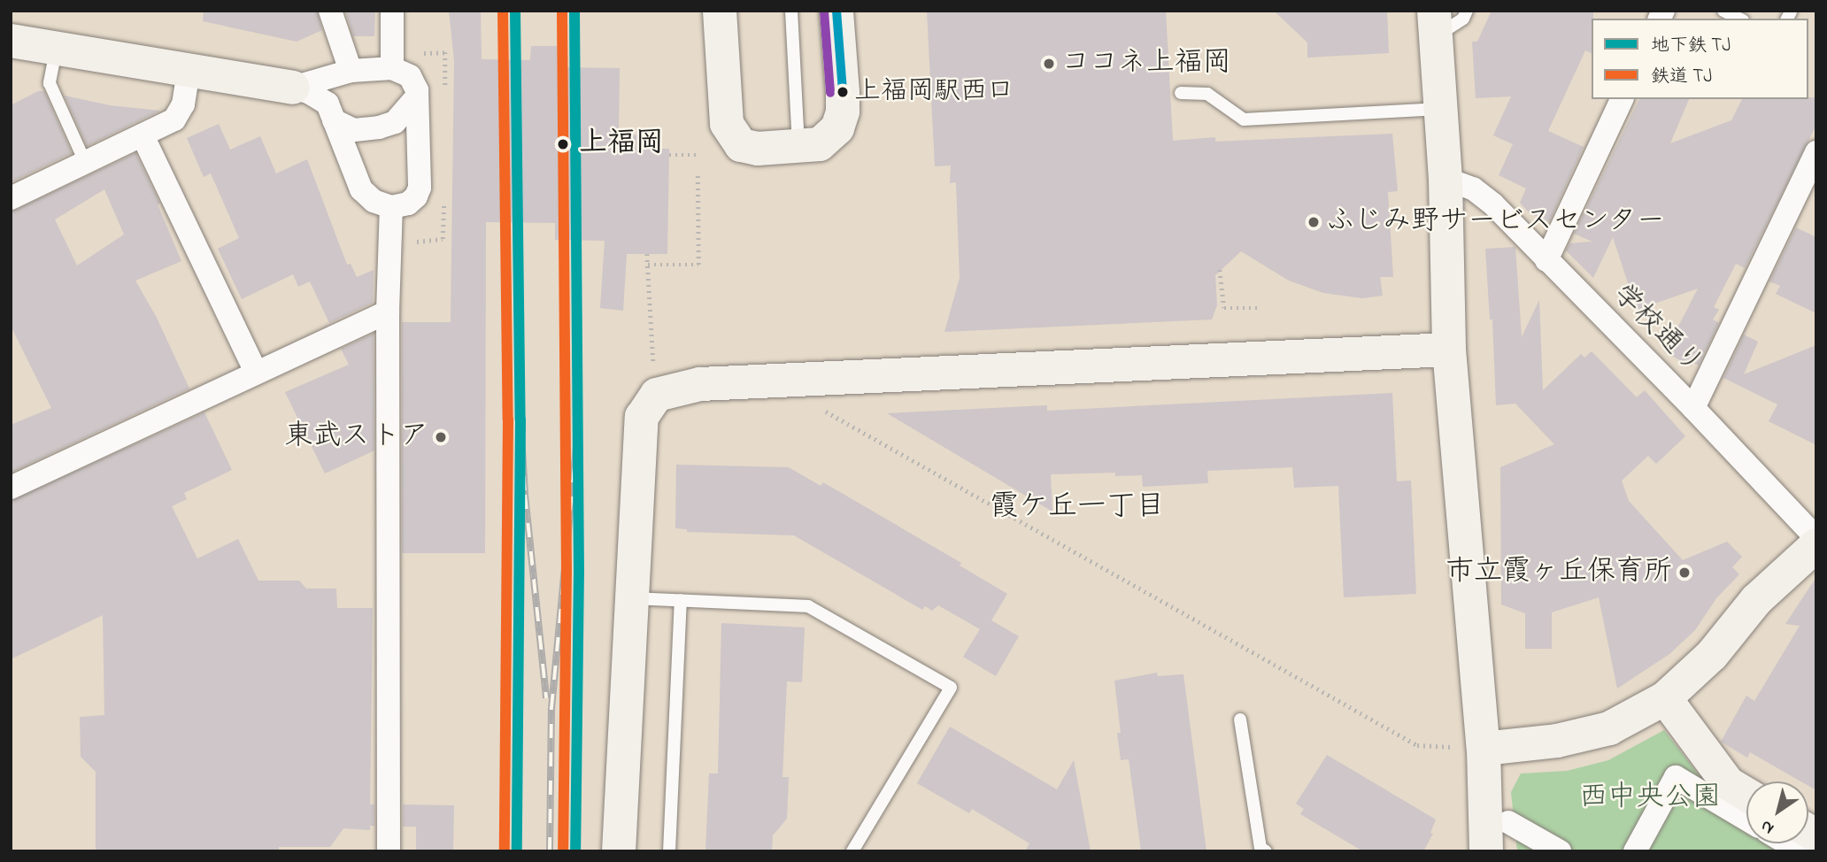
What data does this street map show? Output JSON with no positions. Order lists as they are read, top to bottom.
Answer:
{
  "streets": {
    "street": ["学校通り"]
  },
  "districts": ["霞ケ丘一丁目"],
  "parks": ["西中央公園"],
  "places": [
    "ココネ上福岡",
    "上福岡駅西口",
    "上福岡",
    "ふじみ野サービスセンター",
    "東武ストア",
    "市立霞ヶ丘保育所"
  ],
  "lines": ["metro line TJ", "rail line TJ"],
  "legend": ["地下鉄 TJ", "鉄道 TJ"],
  "north": "bottom left"
}
